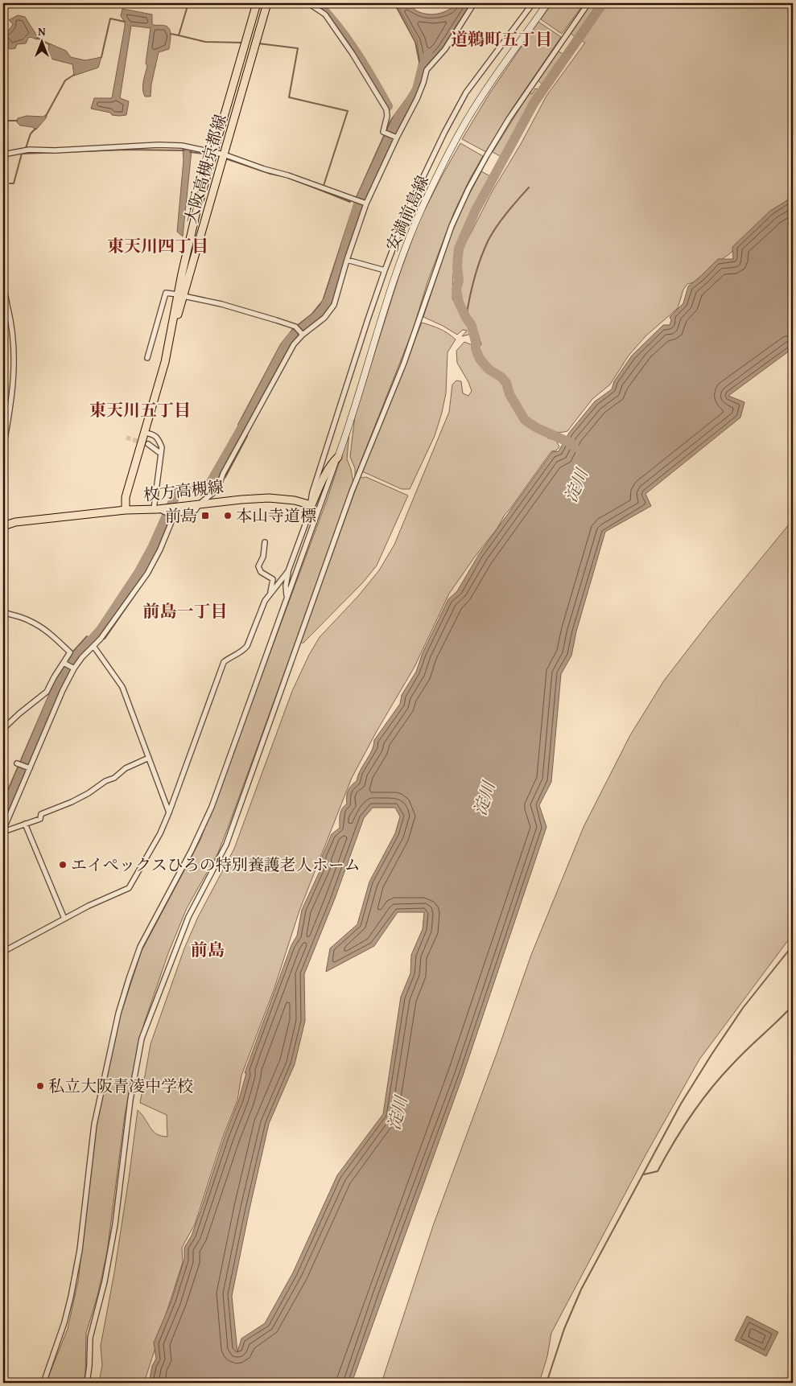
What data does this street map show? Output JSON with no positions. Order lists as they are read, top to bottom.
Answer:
{
  "streets": {
    "main road": ["大阪高槻京都線", "安満前島線", "枚方高槻線"]
  },
  "crossings": [
    ["大阪高槻京都線", "枚方高槻線"]
  ],
  "districts": [
    "道鵜町五丁目",
    "東天川四丁目",
    "東天川五丁目",
    "前島一丁目",
    "前島"
  ],
  "water": ["淀川"],
  "places": {
    "transit": ["前島"],
    "other": ["本山寺道標", "エイぺックスひろの特別養護老人ホーム", "私立大阪青凌中学校"]
  },
  "north": "top"
}
